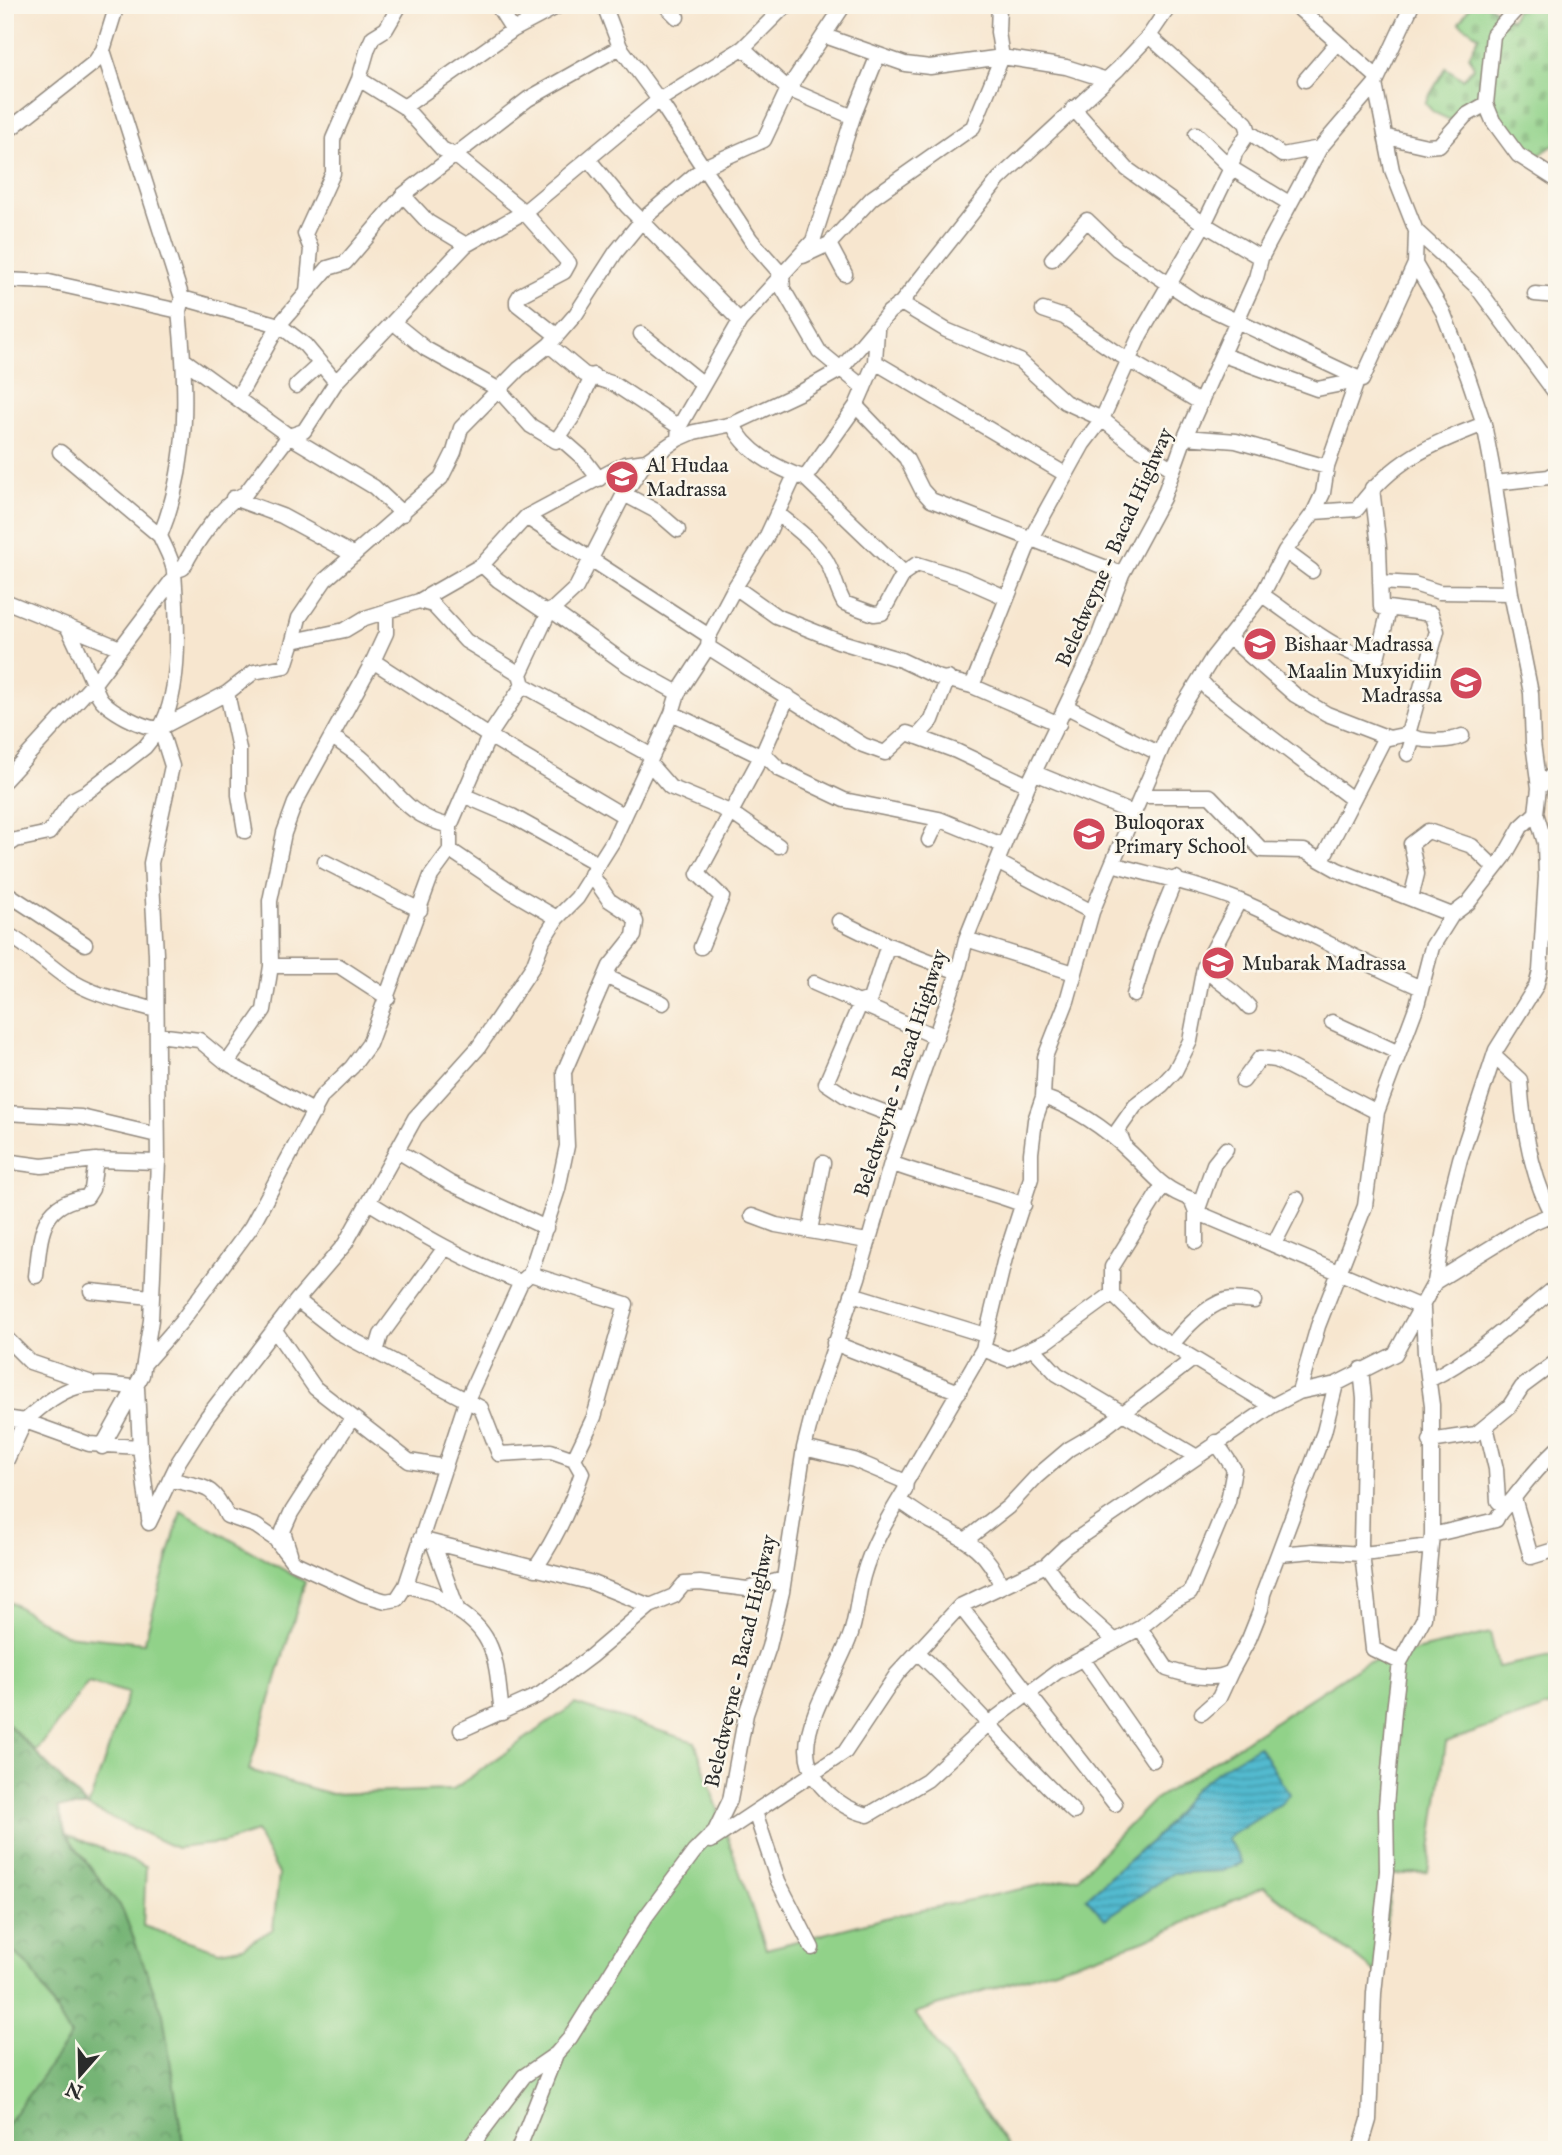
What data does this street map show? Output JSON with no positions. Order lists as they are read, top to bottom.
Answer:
{
  "streets": {
    "street": ["Beledweyne - Bacad Highway"]
  },
  "places": {
    "school or university": [
      "Al Hudaa Madrassa",
      "Bishaar Madrassa",
      "Maalin Muxyidiin Madrassa",
      "Buloqorax Primary School",
      "Mubarak Madrassa"
    ]
  },
  "north": "bottom"
}
